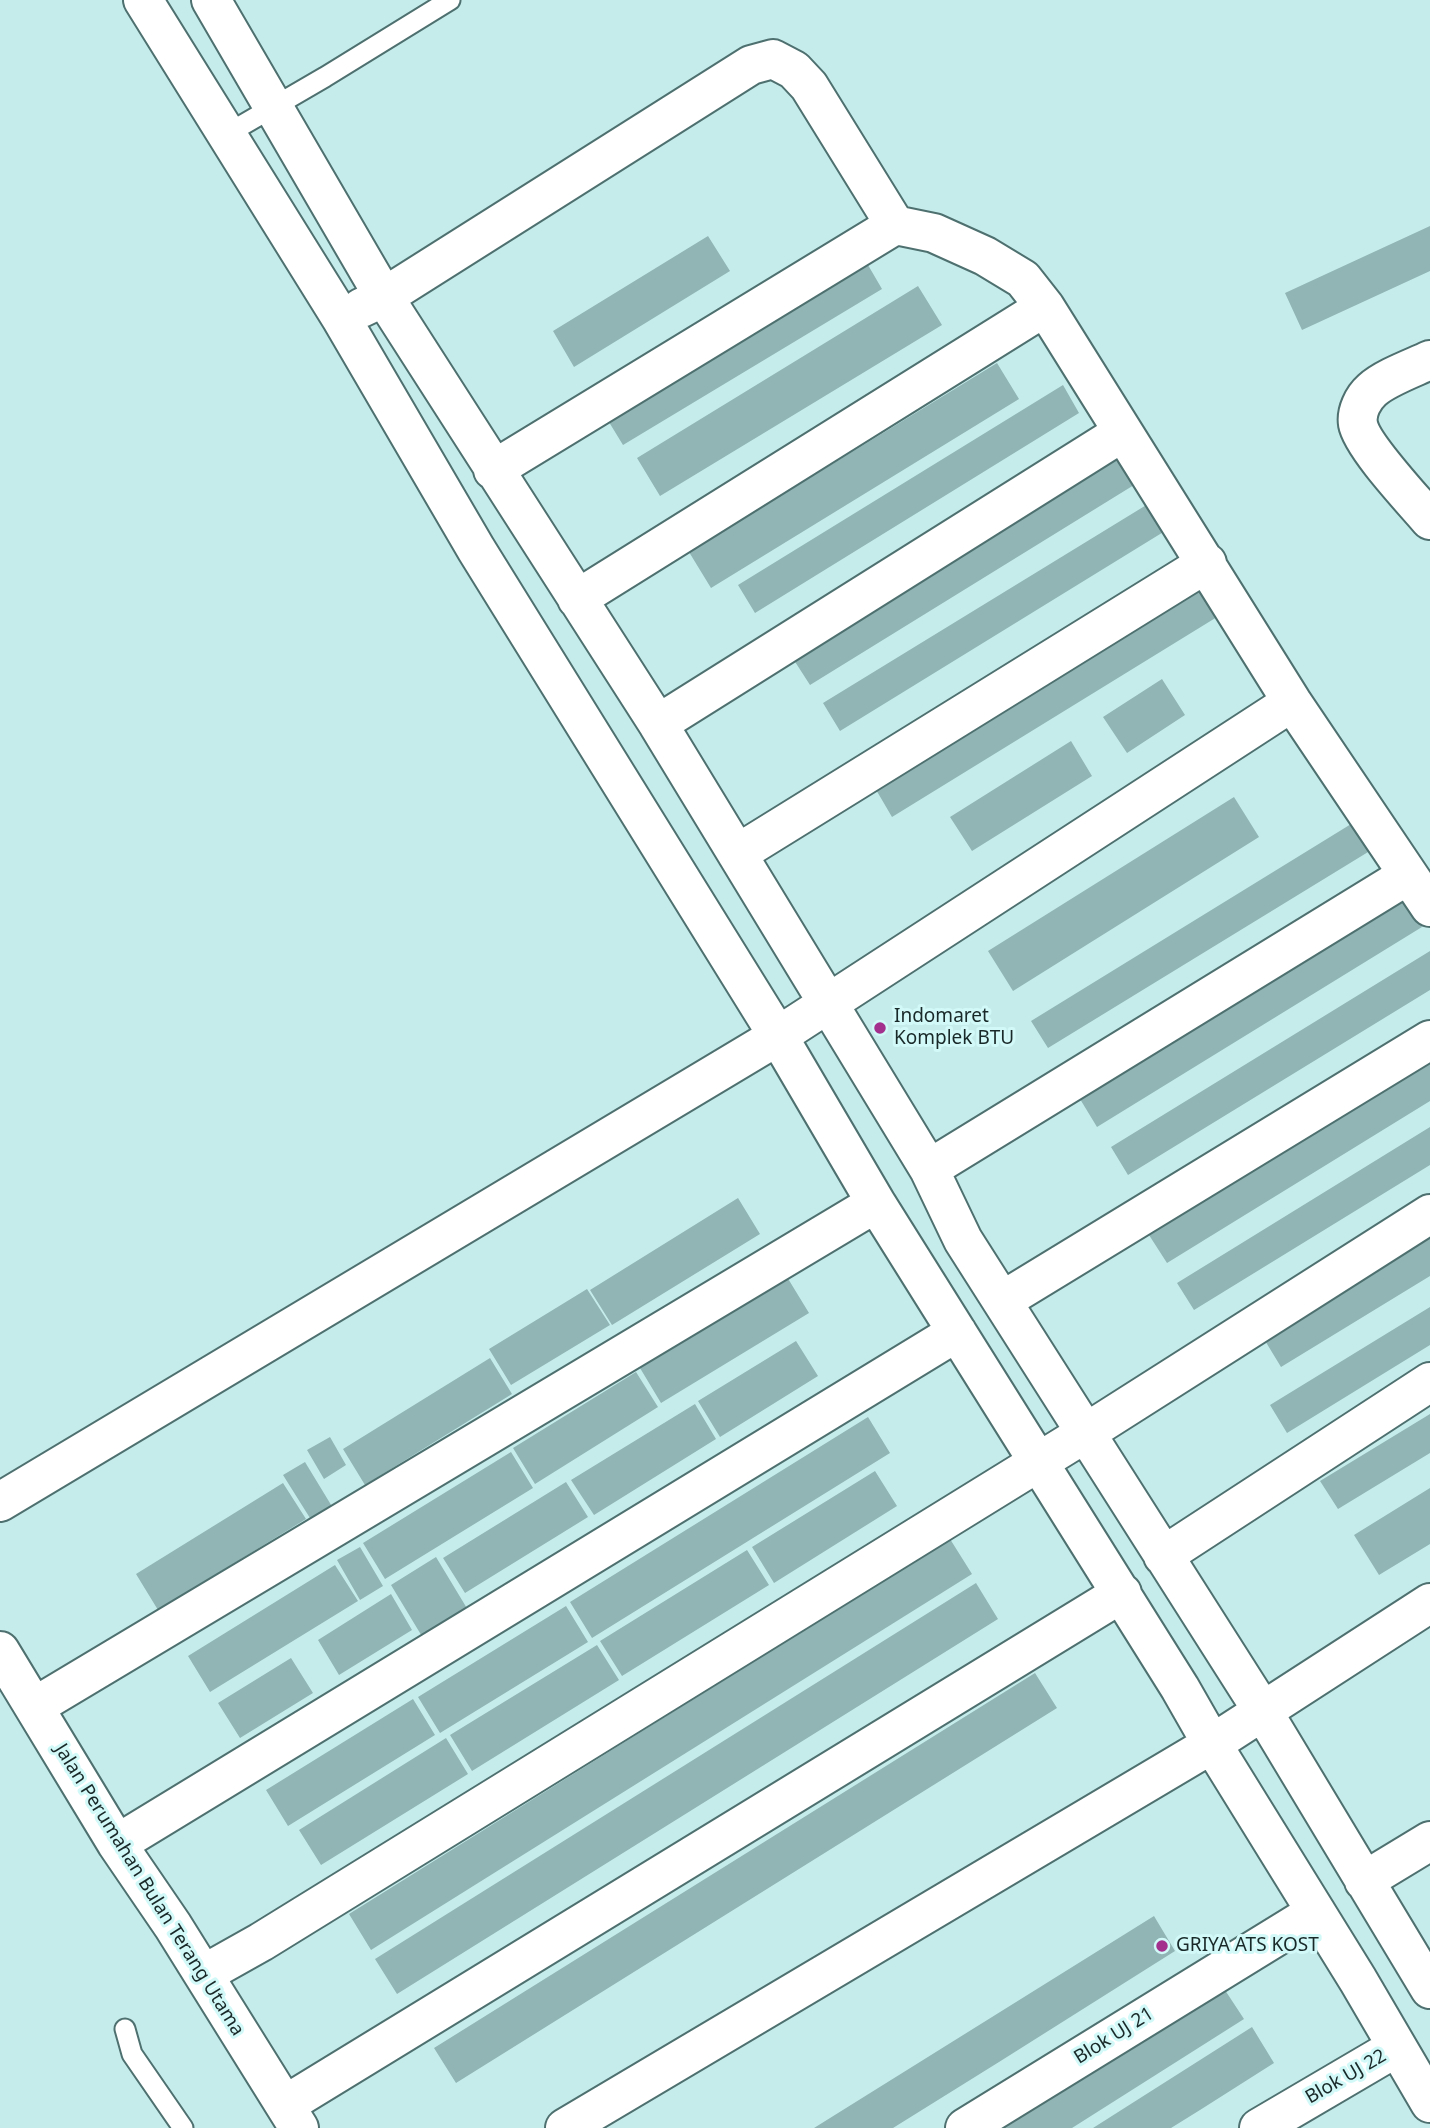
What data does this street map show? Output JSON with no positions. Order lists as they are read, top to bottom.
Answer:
{
  "streets": {
    "street": ["Jalan Perumahan Bulan Terang Utama", "Blok UJ 21", "Blok UJ 22"]
  },
  "places": ["Indomaret Komplek BTU", "GRIYA ATS KOST"]
}
